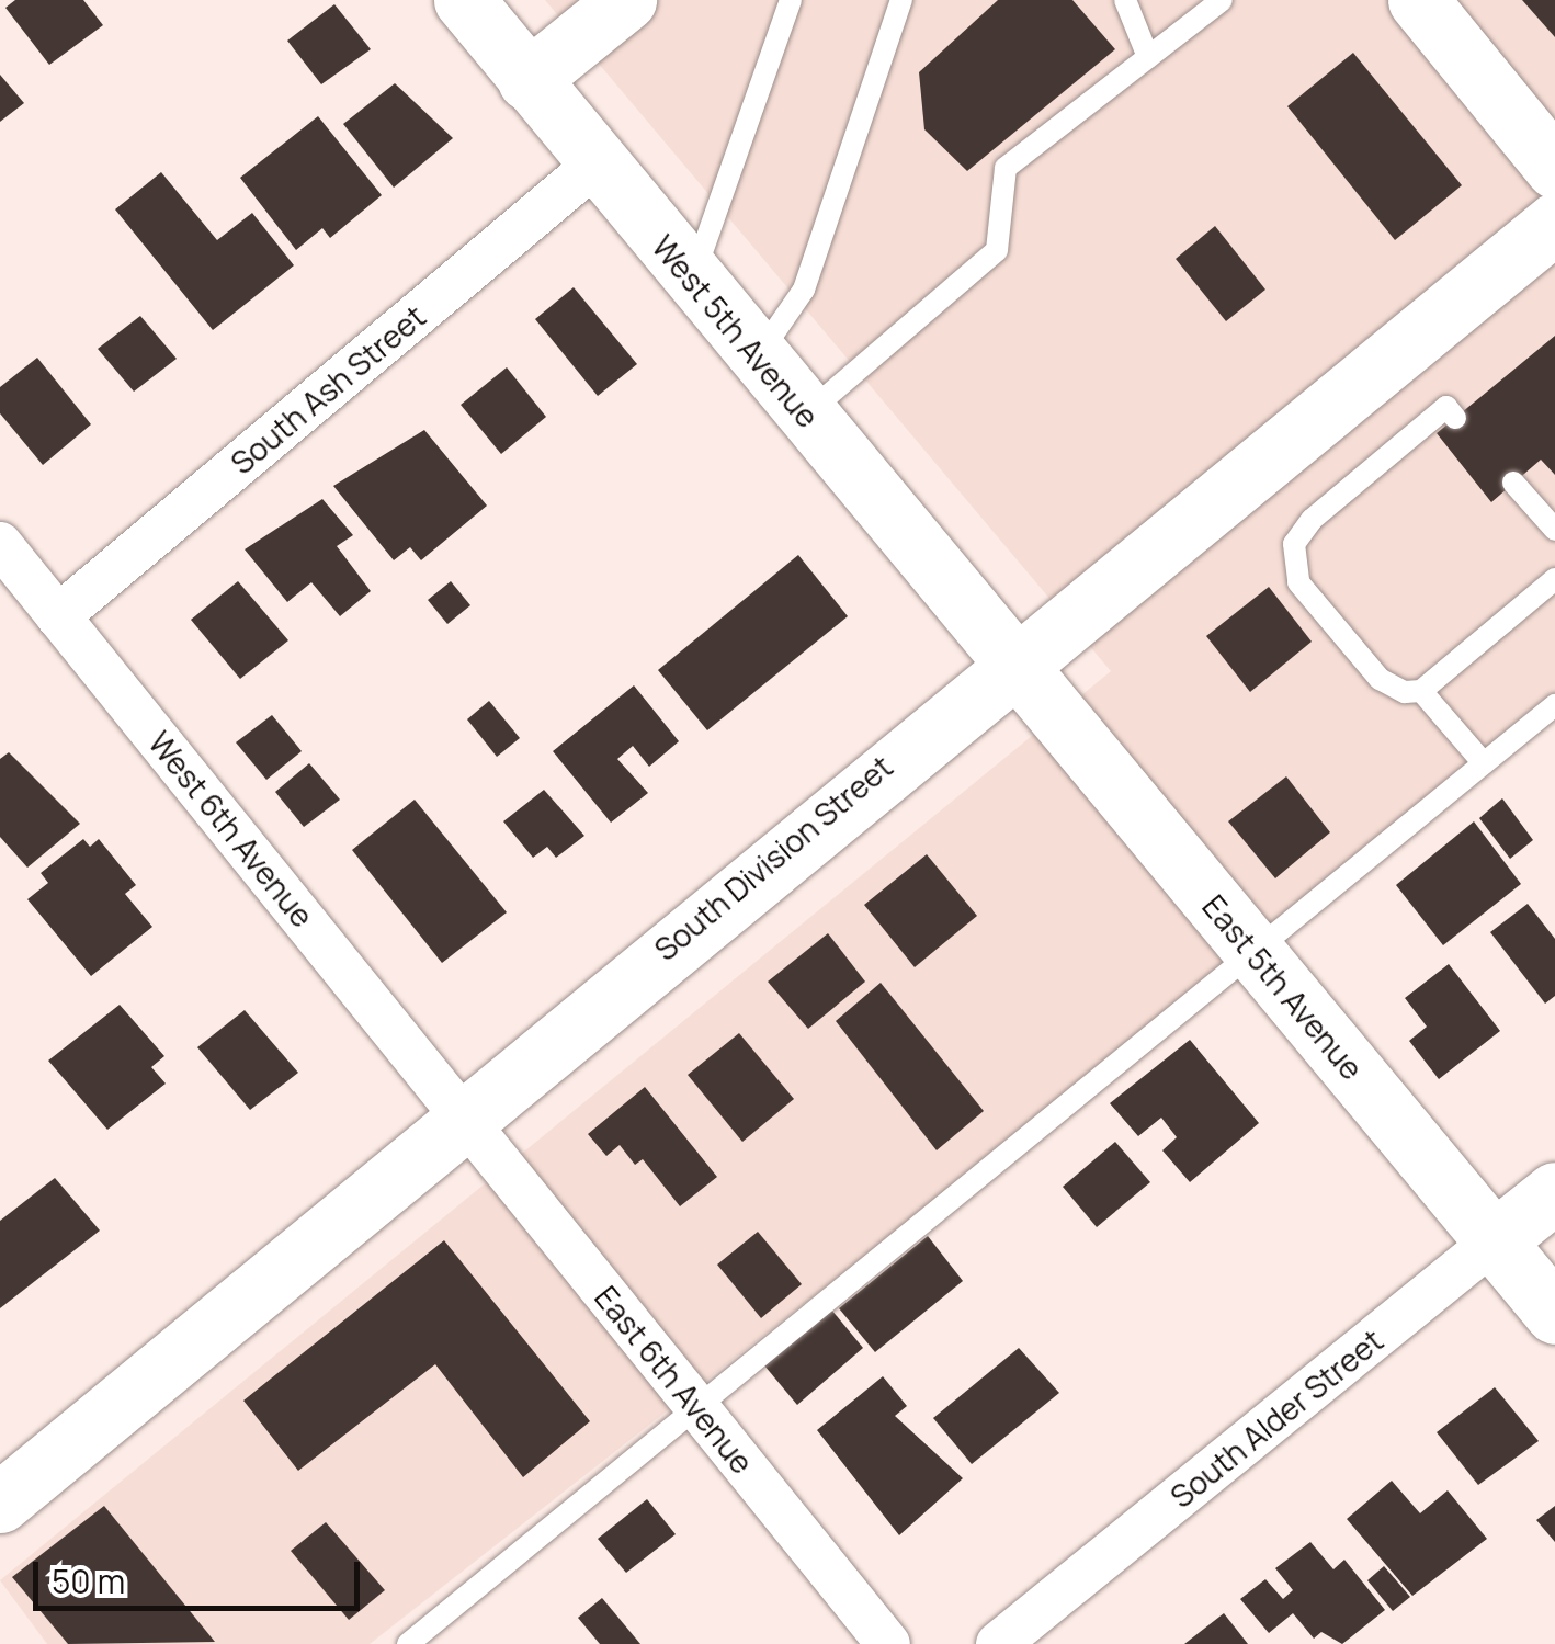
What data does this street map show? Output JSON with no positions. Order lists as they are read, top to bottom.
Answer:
{
  "streets": {
    "main road": [
      "West 5th Avenue",
      "South Division Street",
      "East 5th Avenue",
      "South Alder Street"
    ],
    "street": ["South Ash Street", "West 6th Avenue", "East 6th Avenue"]
  },
  "crossings": [
    ["West 5th Avenue", "South Ash Street"],
    ["West 5th Avenue", "South Division Street"],
    ["West 5th Avenue", "East 5th Avenue"],
    ["South Ash Street", "West 6th Avenue"],
    ["West 6th Avenue", "South Division Street"],
    ["West 6th Avenue", "East 6th Avenue"],
    ["South Division Street", "East 5th Avenue"],
    ["South Division Street", "East 6th Avenue"],
    ["East 5th Avenue", "South Alder Street"]
  ],
  "scale_bar": "50 m"
}
